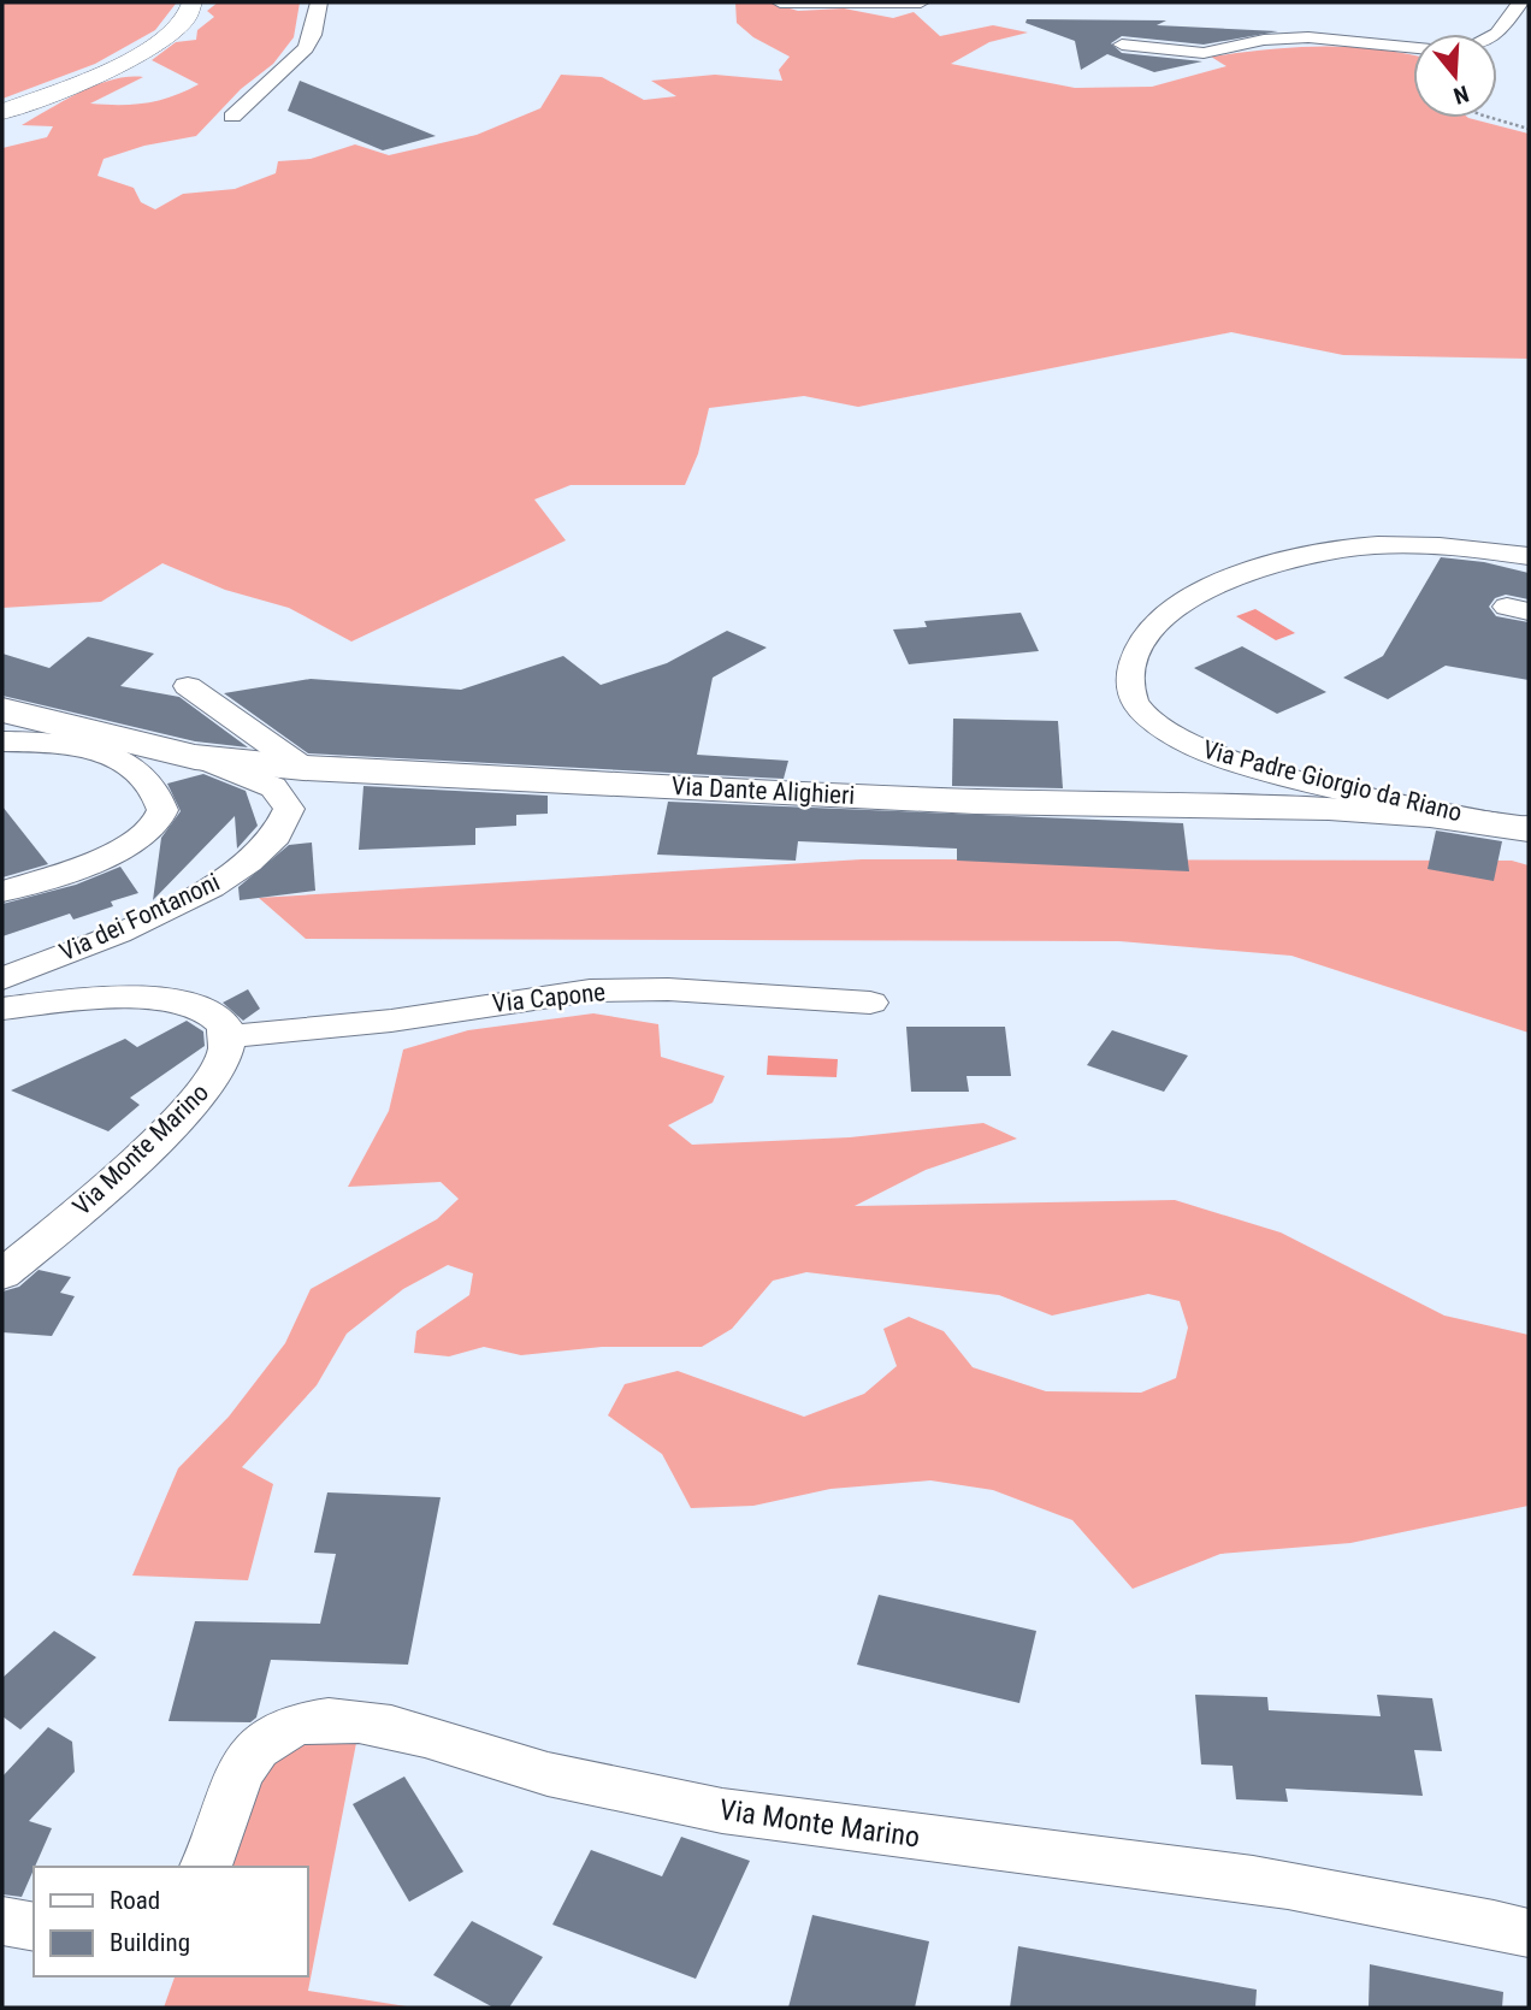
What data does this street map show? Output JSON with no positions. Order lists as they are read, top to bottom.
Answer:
{
  "streets": {
    "main road": ["Via Dante Alighieri"],
    "street": [
      "Via Padre Giorgio da Riano",
      "Via dei Fontanoni",
      "Via Capone",
      "Via Monte Marino"
    ]
  },
  "crossings": [
    ["Via Padre Giorgio da Riano", "Via Dante Alighieri"],
    ["Via Dante Alighieri", "Via dei Fontanoni"],
    ["Via Capone", "Via Monte Marino"]
  ],
  "legend": ["Road", "Building"],
  "north": "bottom"
}
